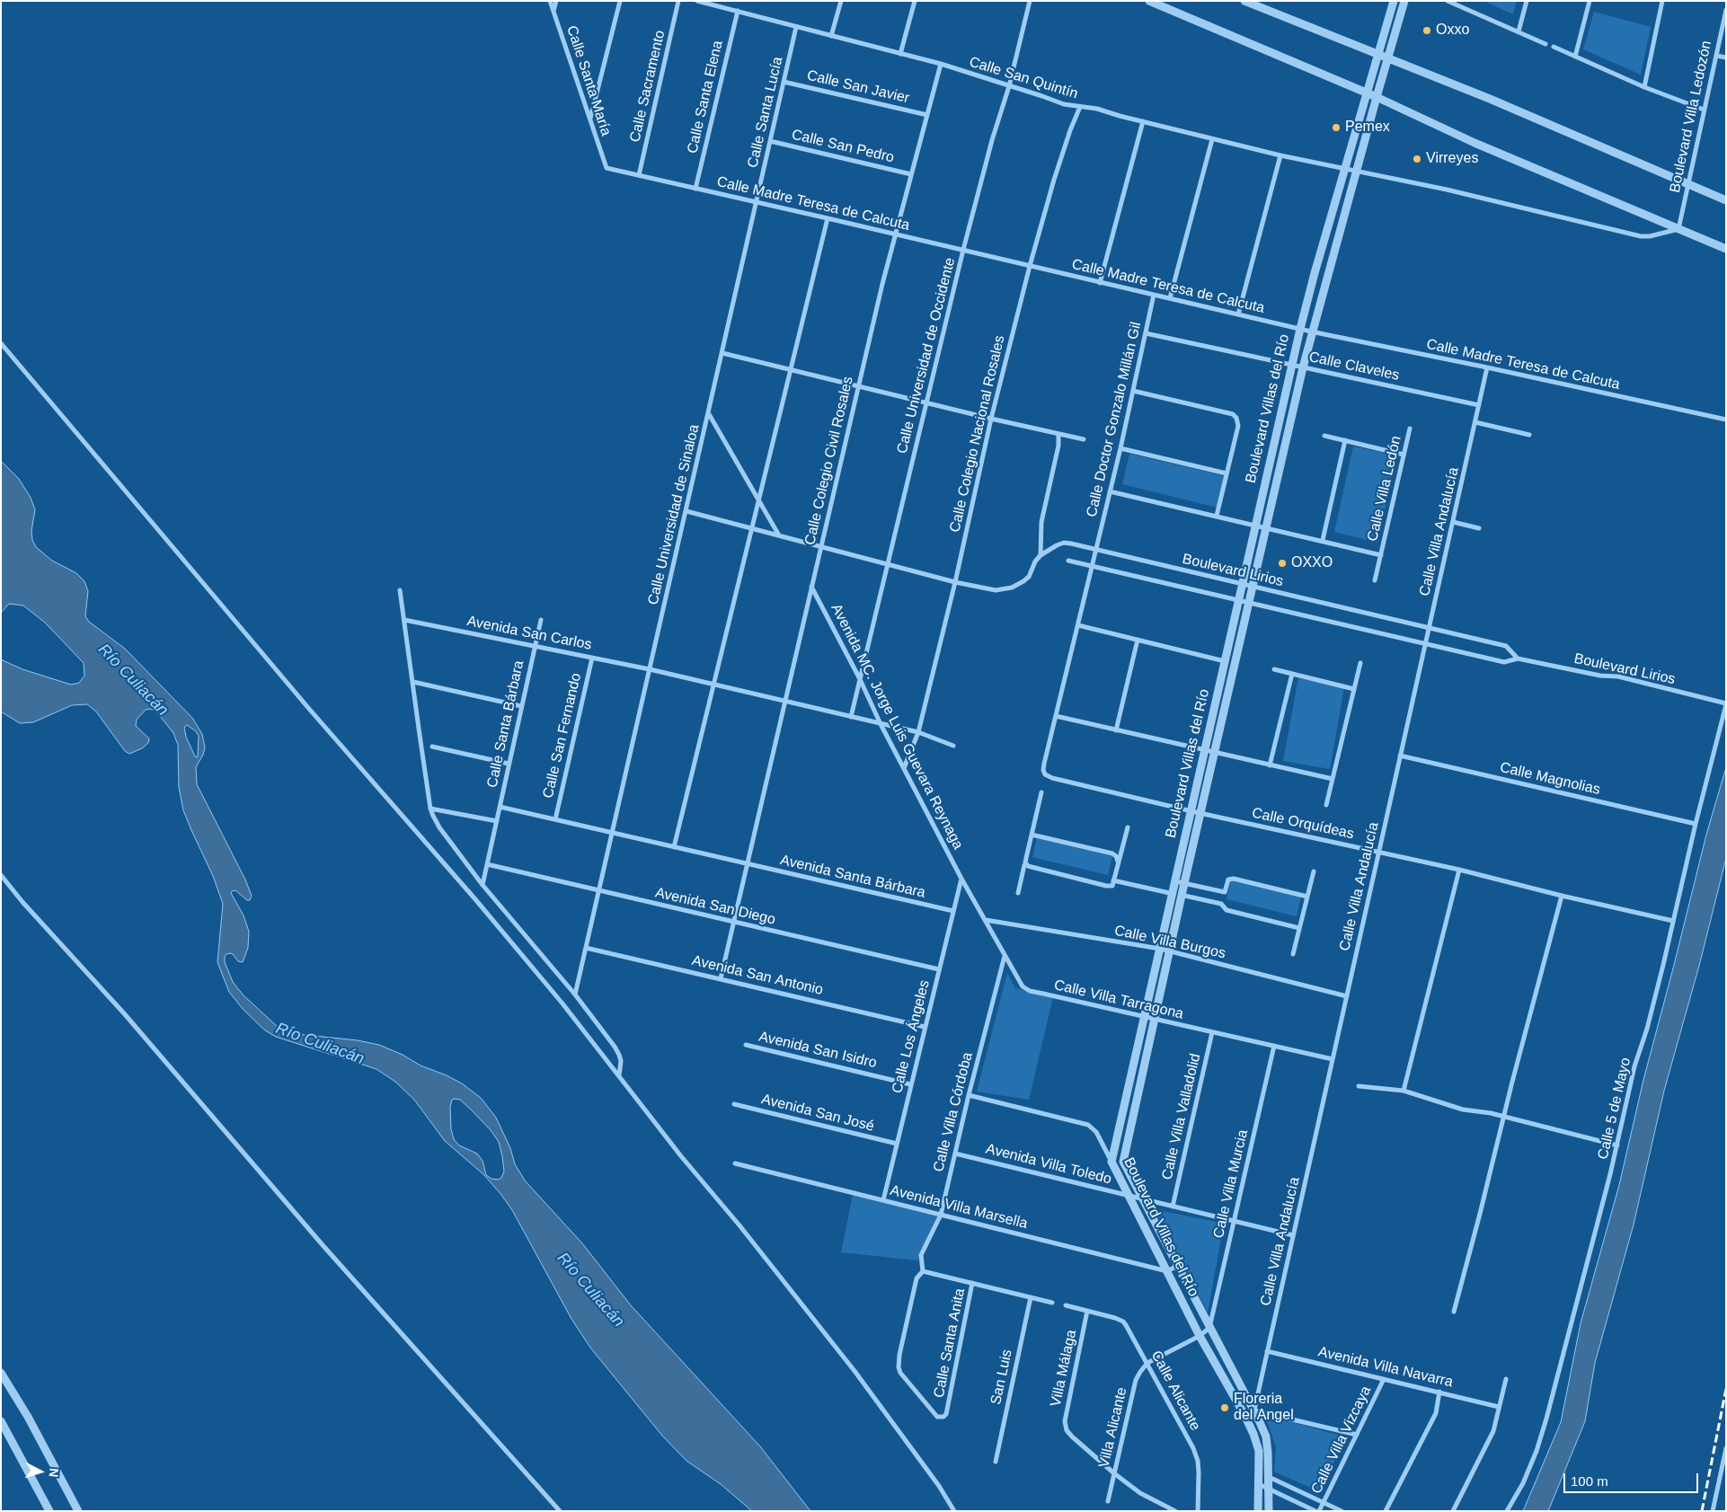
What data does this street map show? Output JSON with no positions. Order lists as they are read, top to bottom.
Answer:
{
  "streets": {
    "street": [
      "Calle San Quintín",
      "Calle Santa María",
      "Calle Sacramento",
      "Calle San Javier",
      "Calle Santa Elena",
      "Calle Santa Lucía",
      "Boulevard Villa Ledozón",
      "Calle San Pedro",
      "Calle Madre Teresa de Calcuta",
      "Calle Universidad de Occidente",
      "Calle Claveles",
      "Boulevard Villas del Río",
      "Calle Doctor Gonzalo Millán Gil",
      "Calle Colegio Nacional Rosales",
      "Calle Colegio Civil Rosales",
      "Calle Villa Ledón",
      "Calle Universidad de Sinaloa",
      "Calle Villa Andalucía",
      "Boulevard Lirios",
      "Avenida San Carlos",
      "Calle Santa Bárbara",
      "Avenida MC. Jorge Luis Guevara Reynaga",
      "Calle San Fernando",
      "Calle Magnolias",
      "Calle Orquídeas",
      "Avenida Santa Bárbara",
      "Avenida San Diego",
      "Calle Villa Burgos",
      "Avenida San Antonio",
      "Calle Villa Tarragona",
      "Calle Los Ángeles",
      "Avenida San Isidro",
      "Calle 5 de Mayo",
      "Calle Villa Córdoba",
      "Avenida San José",
      "Calle Villa Valladolid",
      "Avenida Villa Toledo",
      "Calle Villa Murcia",
      "Avenida Villa Marsella",
      "Calle Santa Anita",
      "Avenida Villa Navarra",
      "Villa Málaga",
      "San Luis",
      "Calle Alicante",
      "Villa Alicante",
      "Calle Villa Vizcaya"
    ]
  },
  "crossings": [
    ["Calle San Quintín", "Calle Santa Elena"],
    ["Calle San Quintín", "Calle Santa Lucía"],
    ["Calle San Quintín", "Boulevard Villa Ledozón"],
    ["Calle San Quintín", "Calle Universidad de Occidente"],
    ["Calle San Quintín", "Boulevard Villas del Río"],
    ["Calle San Quintín", "Calle Colegio Nacional Rosales"],
    ["Calle San Quintín", "Calle Colegio Civil Rosales"],
    ["Calle Santa María", "Calle Madre Teresa de Calcuta"],
    ["Calle Sacramento", "Calle Madre Teresa de Calcuta"],
    ["Calle San Javier", "Calle Santa Lucía"],
    ["Calle San Javier", "Calle Colegio Civil Rosales"],
    ["Calle Santa Elena", "Calle Madre Teresa de Calcuta"],
    ["Calle Santa Lucía", "Calle San Pedro"],
    ["Calle Santa Lucía", "Calle Madre Teresa de Calcuta"],
    ["Calle Santa Lucía", "Calle Universidad de Sinaloa"],
    ["Calle San Pedro", "Calle Colegio Civil Rosales"],
    ["Calle Madre Teresa de Calcuta", "Calle Universidad de Occidente"],
    ["Calle Madre Teresa de Calcuta", "Boulevard Villas del Río"],
    ["Calle Madre Teresa de Calcuta", "Calle Doctor Gonzalo Millán Gil"],
    ["Calle Madre Teresa de Calcuta", "Calle Colegio Nacional Rosales"],
    ["Calle Madre Teresa de Calcuta", "Calle Colegio Civil Rosales"],
    ["Calle Madre Teresa de Calcuta", "Calle Universidad de Sinaloa"],
    ["Calle Madre Teresa de Calcuta", "Calle Villa Andalucía"],
    ["Calle Universidad de Occidente", "Avenida San Carlos"],
    ["Calle Universidad de Occidente", "Avenida MC. Jorge Luis Guevara Reynaga"],
    ["Calle Claveles", "Boulevard Villas del Río"],
    ["Calle Claveles", "Calle Doctor Gonzalo Millán Gil"],
    ["Calle Claveles", "Calle Villa Andalucía"],
    ["Boulevard Villas del Río", "Calle Villa Andalucía"],
    ["Boulevard Villas del Río", "Boulevard Lirios"],
    ["Boulevard Villas del Río", "Calle Orquídeas"],
    ["Boulevard Villas del Río", "Calle Villa Burgos"],
    ["Boulevard Villas del Río", "Calle Villa Tarragona"],
    ["Boulevard Villas del Río", "Avenida Villa Toledo"],
    ["Boulevard Villas del Río", "Calle Villa Murcia"],
    ["Boulevard Villas del Río", "Avenida Villa Marsella"],
    ["Calle Doctor Gonzalo Millán Gil", "Boulevard Lirios"],
    ["Calle Colegio Nacional Rosales", "Avenida San Carlos"],
    ["Calle Colegio Nacional Rosales", "Avenida MC. Jorge Luis Guevara Reynaga"],
    ["Calle Colegio Civil Rosales", "Avenida San Carlos"],
    ["Calle Colegio Civil Rosales", "Avenida MC. Jorge Luis Guevara Reynaga"],
    ["Calle Colegio Civil Rosales", "Avenida Santa Bárbara"],
    ["Calle Colegio Civil Rosales", "Avenida San Diego"],
    ["Calle Colegio Civil Rosales", "Avenida San Antonio"],
    ["Calle Universidad de Sinaloa", "Avenida San Carlos"],
    ["Calle Universidad de Sinaloa", "Calle Santa Bárbara"],
    ["Calle Universidad de Sinaloa", "Avenida San Diego"],
    ["Calle Universidad de Sinaloa", "Avenida San Antonio"],
    ["Calle Villa Andalucía", "Boulevard Lirios"],
    ["Calle Villa Andalucía", "Calle Magnolias"],
    ["Calle Villa Andalucía", "Calle Orquídeas"],
    ["Calle Villa Andalucía", "Calle Villa Burgos"],
    ["Calle Villa Andalucía", "Calle Villa Tarragona"],
    ["Calle Villa Andalucía", "Avenida Villa Toledo"],
    ["Calle Villa Andalucía", "Avenida Villa Navarra"],
    ["Boulevard Lirios", "Calle 5 de Mayo"],
    ["Avenida San Carlos", "Calle Santa Bárbara"],
    ["Avenida San Carlos", "Avenida MC. Jorge Luis Guevara Reynaga"],
    ["Avenida San Carlos", "Calle San Fernando"],
    ["Calle Santa Bárbara", "Calle San Fernando"],
    ["Calle Santa Bárbara", "Avenida Santa Bárbara"],
    ["Calle Santa Bárbara", "Avenida San Diego"],
    ["Avenida MC. Jorge Luis Guevara Reynaga", "Calle Villa Tarragona"],
    ["Avenida MC. Jorge Luis Guevara Reynaga", "Calle Los Ángeles"],
    ["Calle Magnolias", "Calle 5 de Mayo"],
    ["Calle Orquídeas", "Calle 5 de Mayo"],
    ["Avenida Santa Bárbara", "Calle Los Ángeles"],
    ["Avenida San Diego", "Calle Los Ángeles"],
    ["Calle Villa Burgos", "Calle Villa Tarragona"],
    ["Avenida San Antonio", "Calle Los Ángeles"],
    ["Calle Villa Tarragona", "Calle Los Ángeles"],
    ["Calle Villa Tarragona", "Calle Villa Córdoba"],
    ["Calle Villa Tarragona", "Calle Villa Valladolid"],
    ["Calle Villa Tarragona", "Calle Villa Murcia"],
    ["Calle Los Ángeles", "Avenida San Isidro"],
    ["Calle Los Ángeles", "Avenida San José"],
    ["Calle Los Ángeles", "Avenida Villa Marsella"],
    ["Calle Villa Córdoba", "Avenida Villa Toledo"],
    ["Calle Villa Córdoba", "Avenida Villa Marsella"],
    ["Calle Villa Córdoba", "Calle Santa Anita"],
    ["Calle Villa Valladolid", "Avenida Villa Toledo"],
    ["Avenida Villa Toledo", "Calle Villa Murcia"],
    ["Avenida Villa Navarra", "Calle Villa Vizcaya"],
    ["Villa Málaga", "Calle Alicante"],
    ["Villa Málaga", "Villa Alicante"],
    ["Calle Alicante", "Villa Alicante"]
  ],
  "water": ["Río Culiacán"],
  "places": [
    "Oxxo",
    "Pemex",
    "Virreyes",
    "OXXO",
    "Floreria del Angel"
  ],
  "scale_bar": "100 m",
  "north": "right"
}
